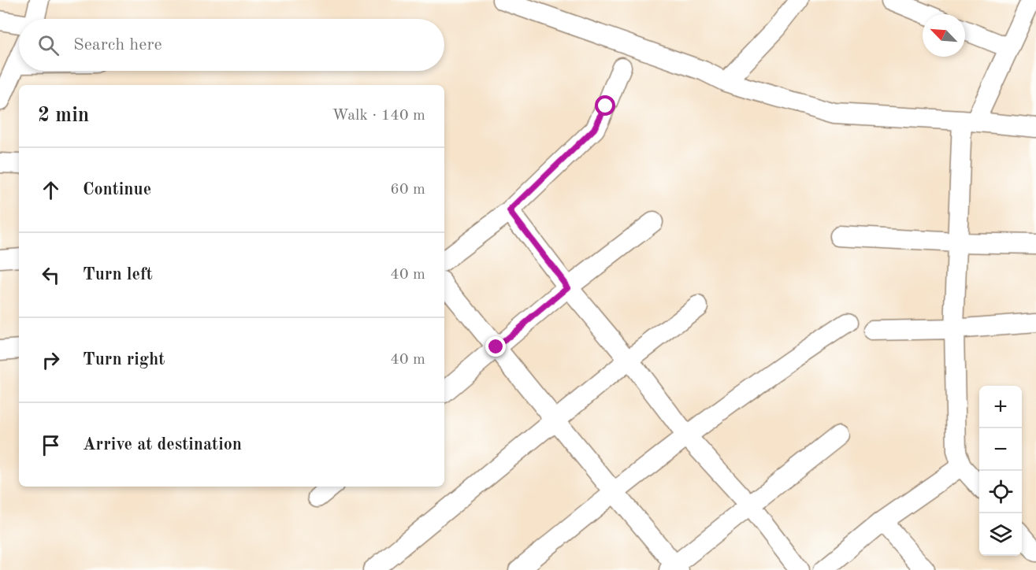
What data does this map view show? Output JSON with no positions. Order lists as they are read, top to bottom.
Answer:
{
  "north": "top left",
  "page": {
    "search": "Search here",
    "heading": ["2 min", "Walk · 140 m"],
    "list": [
      ["Continue", "60 m"],
      ["Turn left", "40 m"],
      ["Turn right", "40 m"],
      "Arrive at destination"
    ],
    "map_buttons": ["+", "−"]
  }
}
